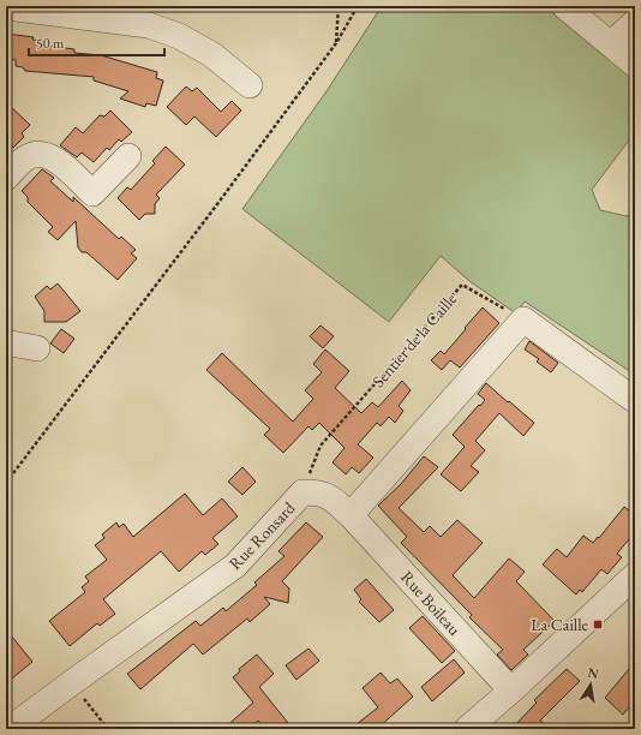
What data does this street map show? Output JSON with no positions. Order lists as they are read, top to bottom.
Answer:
{
  "streets": {
    "street": ["Rue Ronsard", "Rue Boileau"],
    "path": ["Sentier de la Caille"]
  },
  "crossings": [
    ["Sentier de la Caille", "Rue Ronsard"],
    ["Rue Ronsard", "Rue Boileau"]
  ],
  "places": {
    "transit": ["La Caille"]
  },
  "scale_bar": "50 m",
  "north": "top"
}
